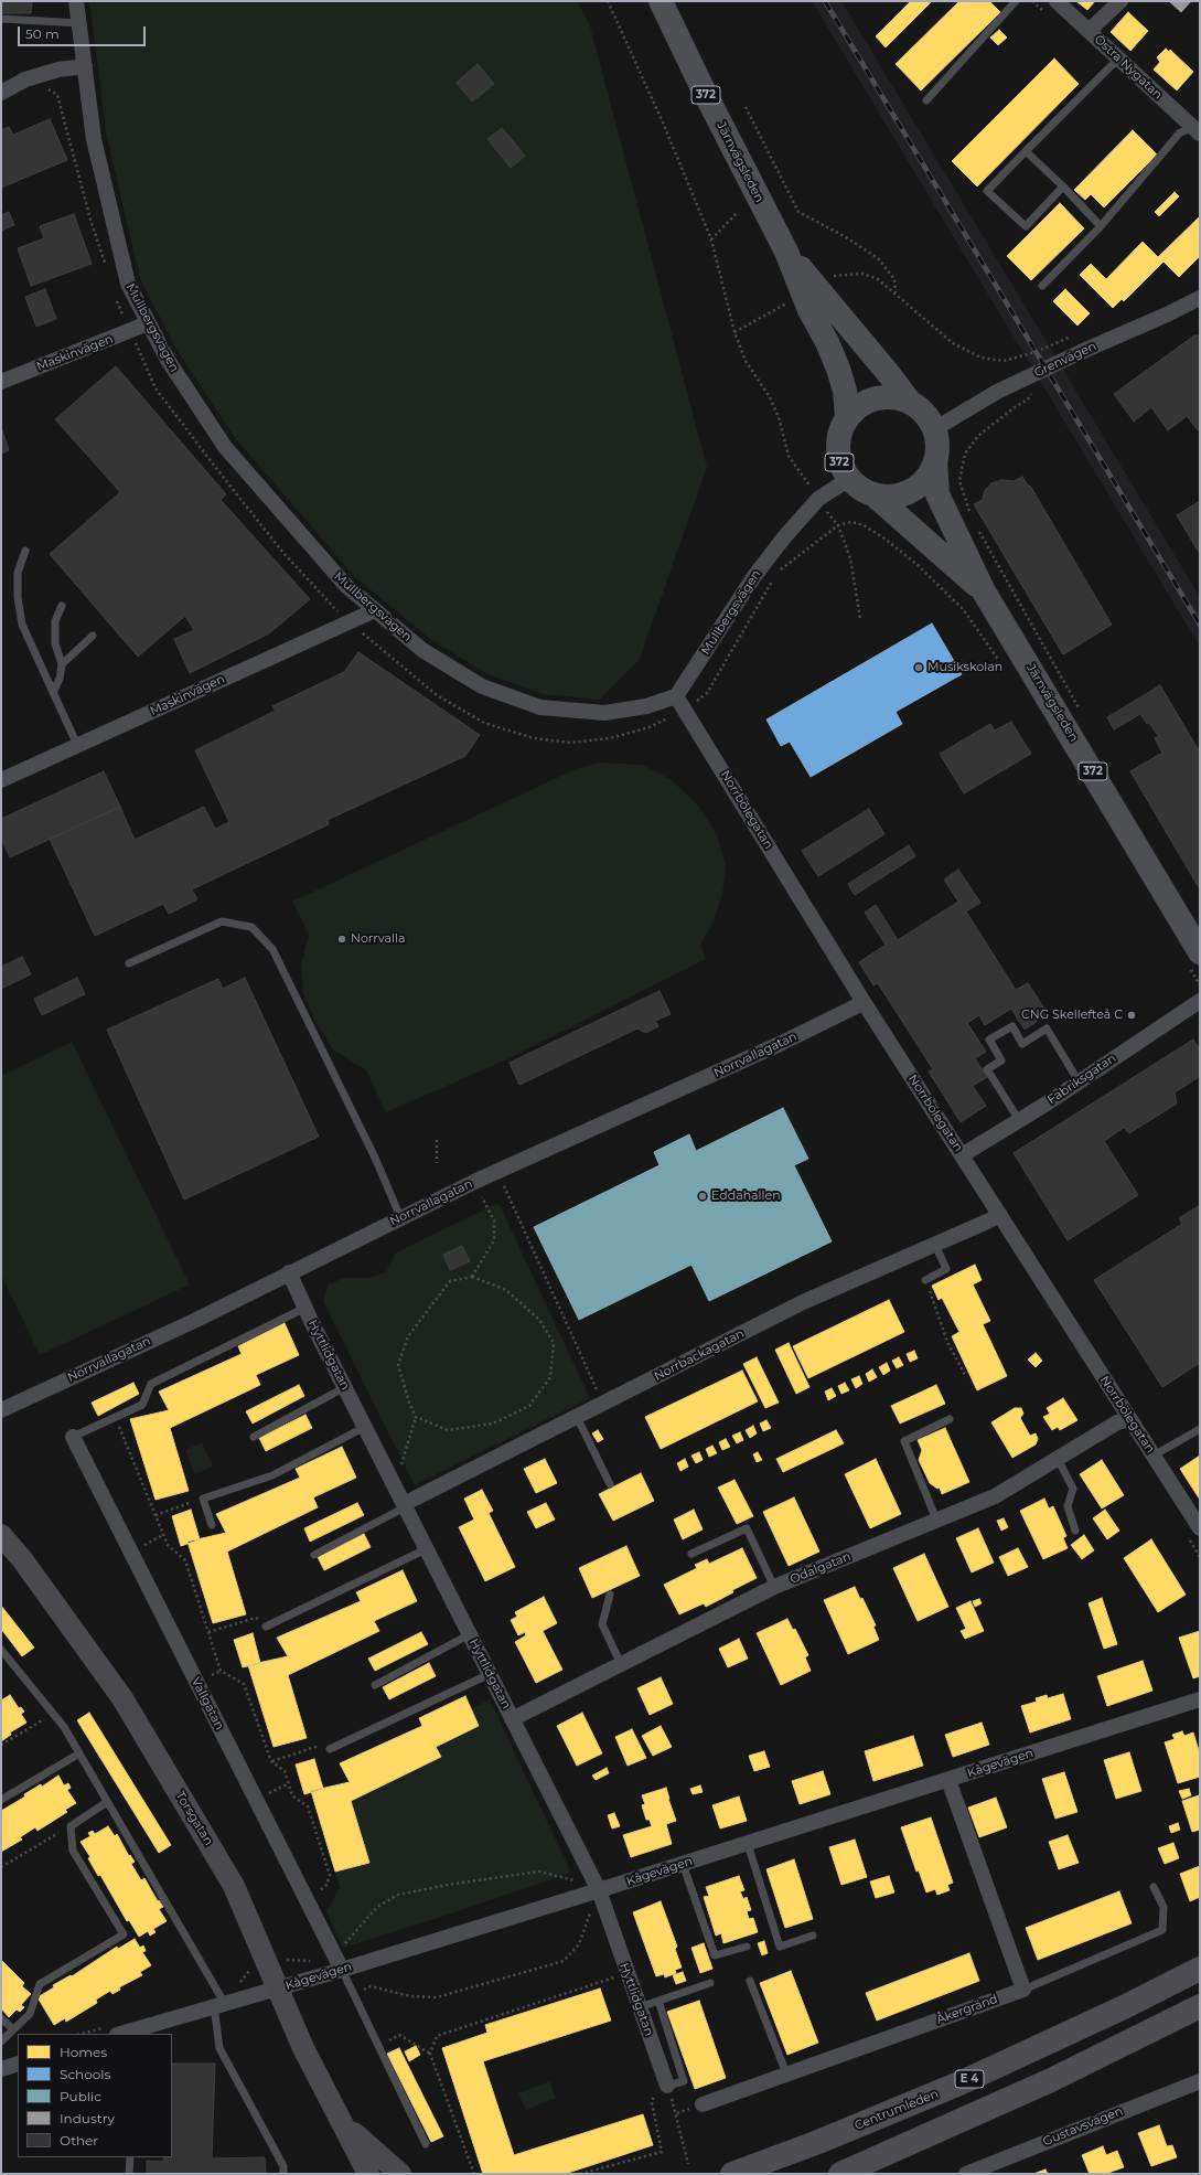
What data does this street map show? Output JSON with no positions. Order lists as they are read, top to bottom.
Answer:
{
  "streets": {
    "highway": ["E 4", "Centrumleden"],
    "main road": ["372", "Järnvägsleden", "Torsgatan"],
    "street": [
      "Östra Nygatan",
      "Mullbergsvägen",
      "Maskinvägen",
      "Grenvägen",
      "Norrbölegatan",
      "Norrvallagatan",
      "Fabriksgatan",
      "Hyttlidgatan",
      "Norrbackagatan",
      "Odalgatan",
      "Vallgatan",
      "Kågevägen",
      "Åkergränd",
      "Gustavsvägen"
    ]
  },
  "crossings": [
    ["372", "Järnvägsleden"],
    ["372", "Mullbergsvägen"],
    ["372", "Grenvägen"],
    ["Järnvägsleden", "Mullbergsvägen"],
    ["Järnvägsleden", "Grenvägen"],
    ["Mullbergsvägen", "Maskinvägen"],
    ["Mullbergsvägen", "Grenvägen"],
    ["Mullbergsvägen", "Norrbölegatan"],
    ["Norrbölegatan", "Norrvallagatan"],
    ["Norrbölegatan", "Fabriksgatan"],
    ["Norrbölegatan", "Norrbackagatan"],
    ["Norrbölegatan", "Odalgatan"],
    ["Norrvallagatan", "Hyttlidgatan"],
    ["Hyttlidgatan", "Norrbackagatan"],
    ["Hyttlidgatan", "Odalgatan"],
    ["Hyttlidgatan", "Kågevägen"],
    ["Vallgatan", "Kågevägen"],
    ["Kågevägen", "Torsgatan"]
  ],
  "places": [
    "Musikskolan",
    "Norrvalla",
    "CNG Skellefteå C",
    "Eddahallen"
  ],
  "legend": [
    "Homes",
    "Schools",
    "Public",
    "Industry",
    "Other"
  ],
  "scale_bar": "50 m"
}
